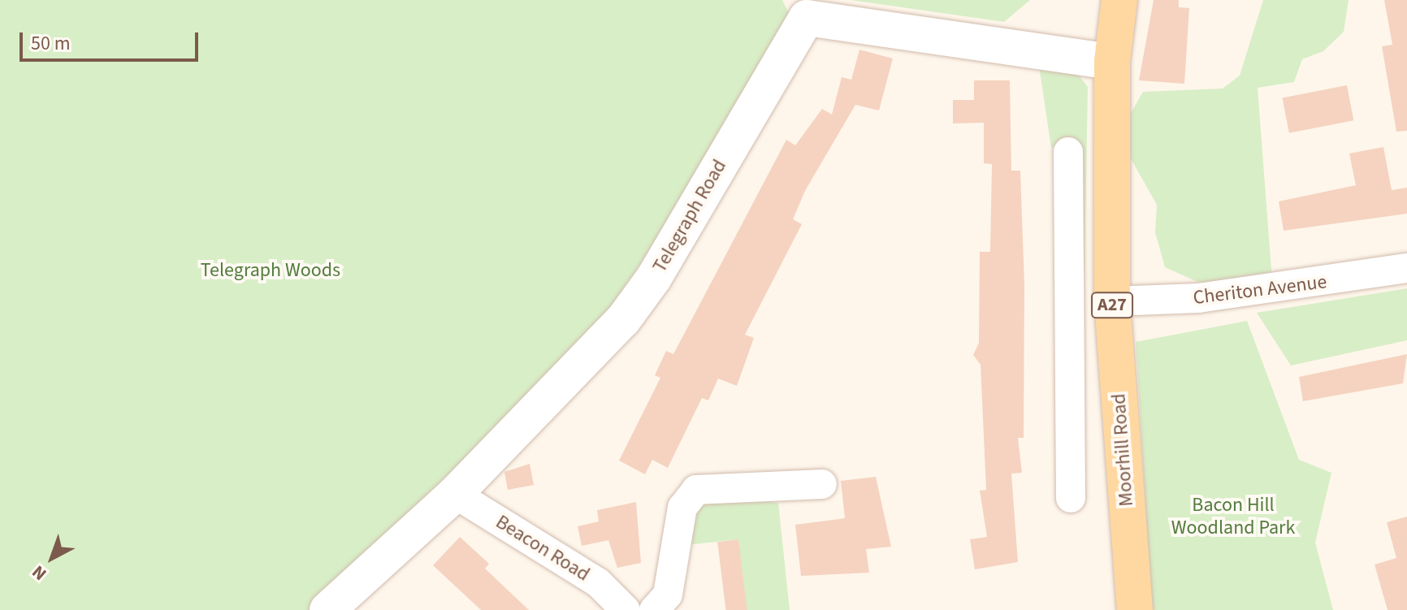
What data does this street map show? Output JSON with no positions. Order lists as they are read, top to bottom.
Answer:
{
  "streets": {
    "main road": ["A27", "Moorhill Road"],
    "street": ["Telegraph Road", "Cheriton Avenue", "Beacon Road"]
  },
  "crossings": [
    ["Telegraph Road", "Moorhill Road"],
    ["Telegraph Road", "Beacon Road"],
    ["Cheriton Avenue", "Moorhill Road"]
  ],
  "parks": ["Telegraph Woods", "Bacon Hill Woodland Park"],
  "scale_bar": "50 m",
  "north": "bottom left"
}
